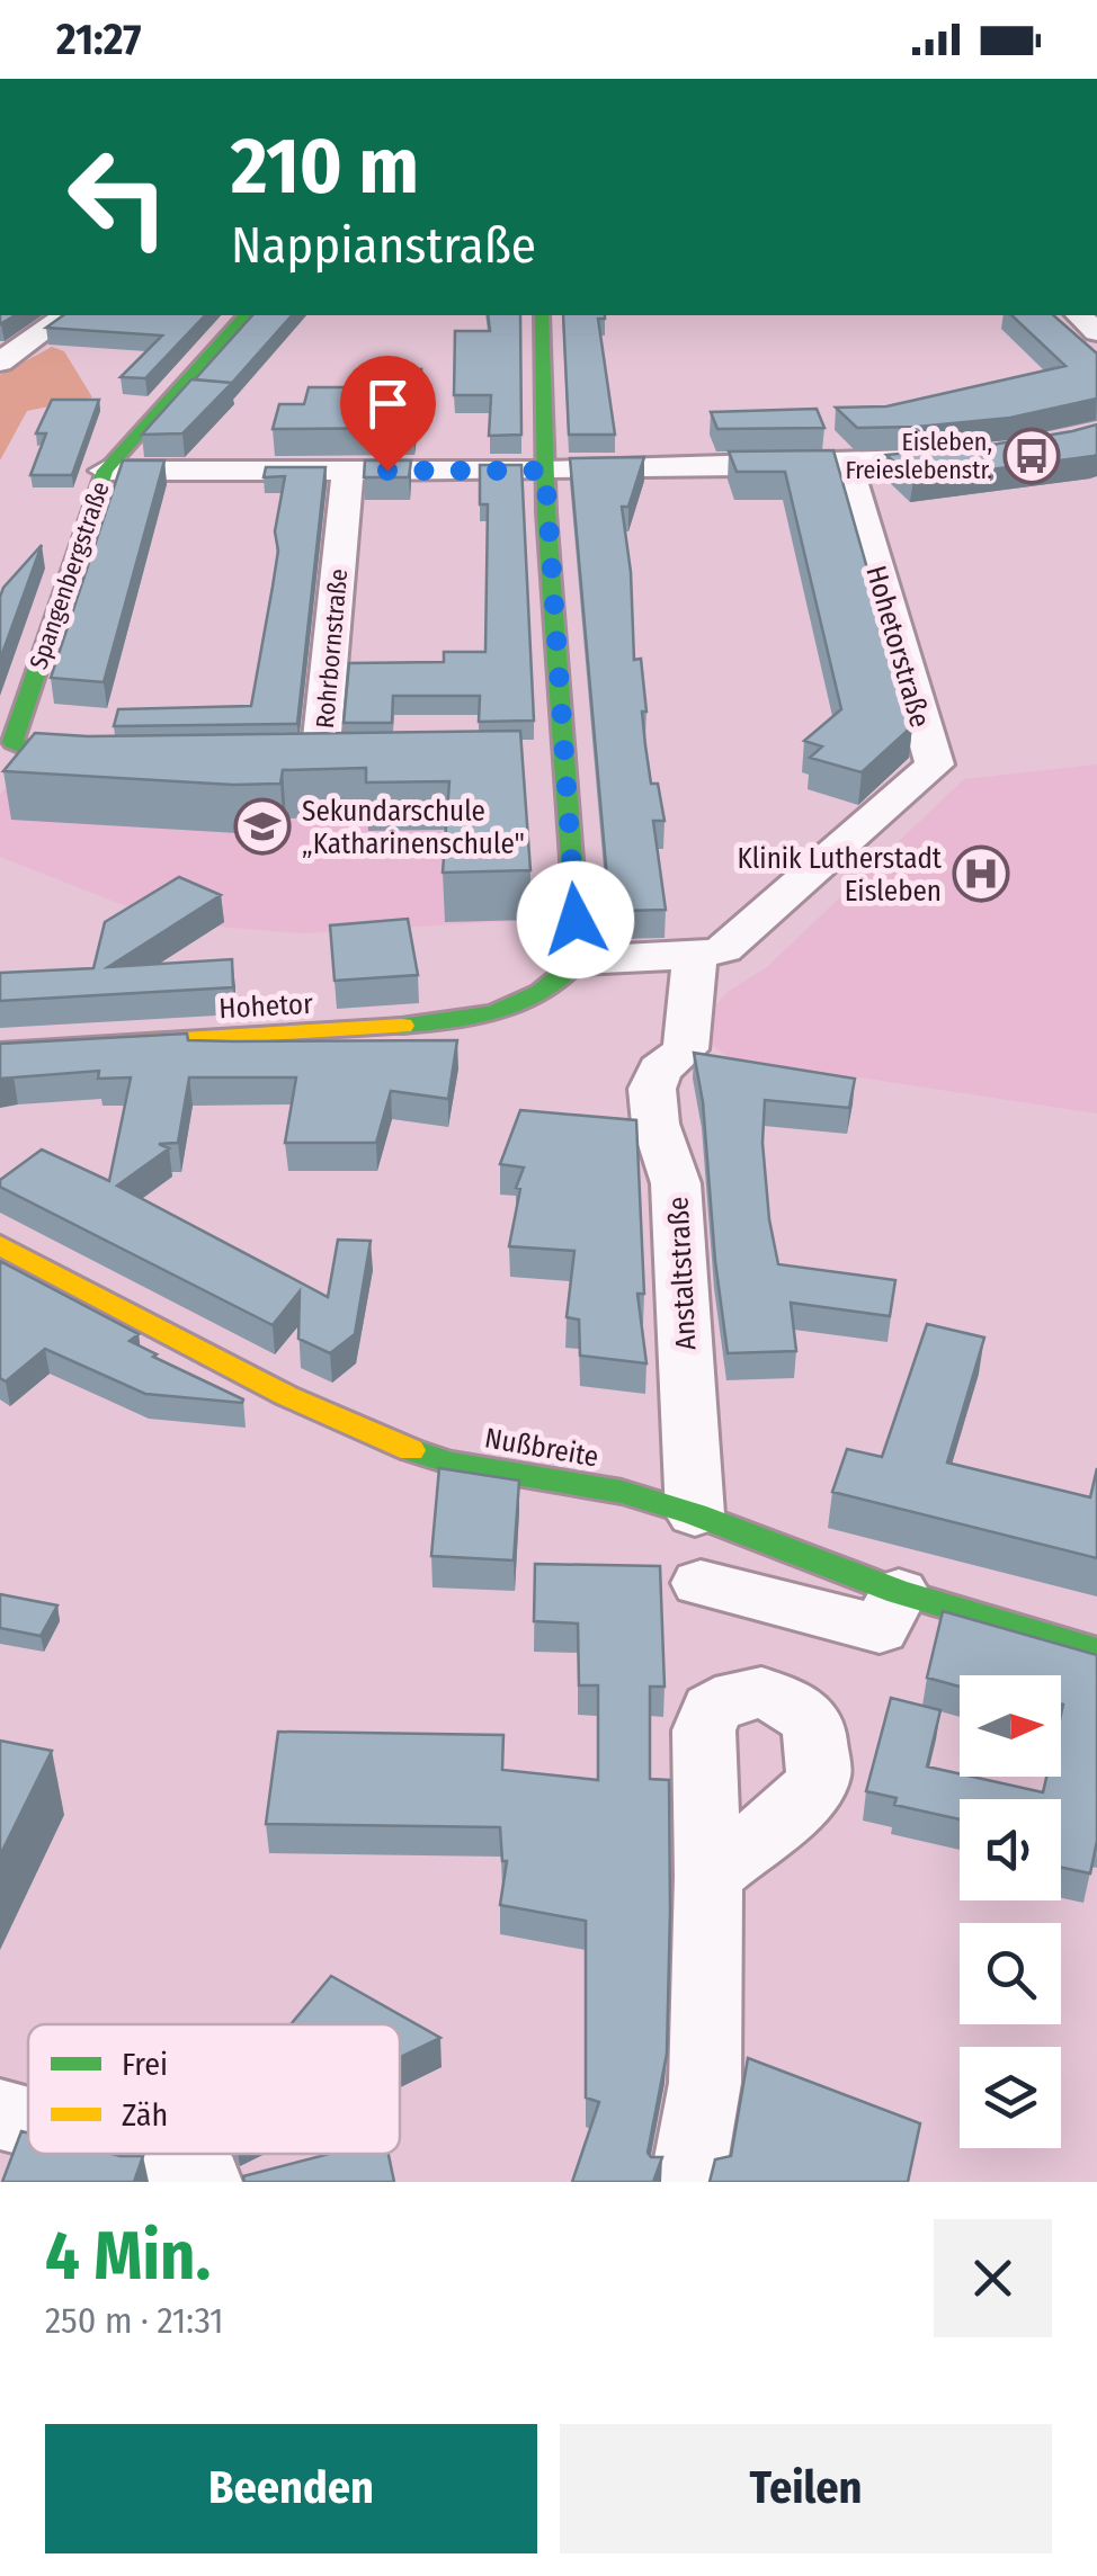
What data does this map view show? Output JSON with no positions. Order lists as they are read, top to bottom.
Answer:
{
  "streets": {
    "street": [
      "Spangenbergstraße",
      "Hohetorstraße",
      "Rohrbornstraße",
      "Hohetor",
      "Anstaltstraße",
      "Nußbreite"
    ]
  },
  "crossings": [
    ["Hohetorstraße", "Anstaltstraße"],
    ["Anstaltstraße", "Nußbreite"]
  ],
  "places": {
    "bus stop": ["Eisleben, Freieslebenstr."],
    "school or university": ["Sekundarschule „Katharinenschule\""],
    "hospital": ["Klinik Lutherstadt Eisleben"]
  },
  "legend": ["Frei", "Zäh"],
  "north": "right",
  "page": {
    "status": "21:27",
    "turn": ["210 m", "Nappianstraße"],
    "heading": ["4 Min.", "250 m · 21:31"],
    "buttons": ["Beenden", "Teilen"]
  }
}
